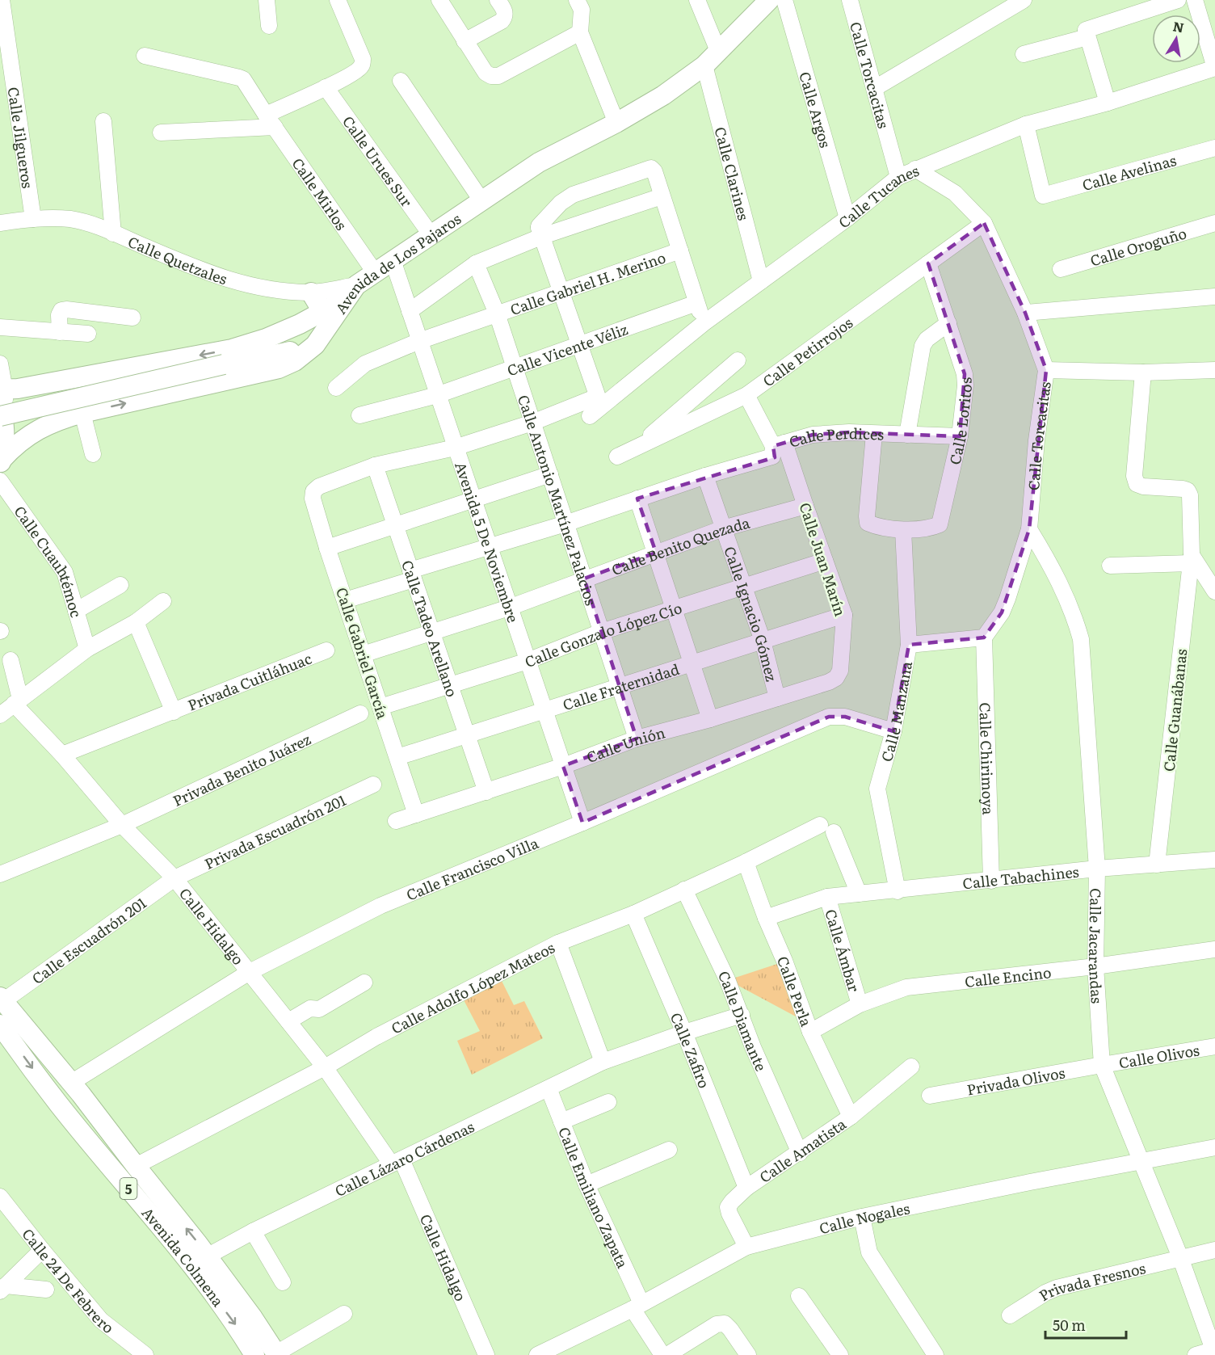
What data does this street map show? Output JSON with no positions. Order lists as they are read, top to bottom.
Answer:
{
  "streets": {
    "main road": ["Avenida de Los Pajaros", "5", "Avenida Colmena"],
    "street": [
      "Calle Torcacitas",
      "Calle Argos",
      "Calle Jilgueros",
      "Calle Urues Sur",
      "Calle Avelinas",
      "Calle Clarines",
      "Calle Mirlos",
      "Calle Tucanes",
      "Calle Oroguño",
      "Calle Quetzales",
      "Calle Gabriel H. Merino",
      "Calle Vicente Véliz",
      "Calle Petirrojos",
      "Calle Loritos",
      "Calle Perdices",
      "Calle Antonio Martínez Palacios",
      "Avenida 5 De Noviembre",
      "Calle Benito Quezada",
      "Calle Juan Marín",
      "Calle Cuauhtémoc",
      "Calle Ignacio Gómez",
      "Calle Tadeo Arellano",
      "Calle Gonzalo López Cío",
      "Calle Gabriel García",
      "Privada Cuitláhuac",
      "Calle Fraternidad",
      "Calle Guanábanas",
      "Calle Manzana",
      "Calle Unión",
      "Calle Chirimoya",
      "Privada Benito Juárez",
      "Privada Escuadrón 201",
      "Calle Francisco Villa",
      "Calle Tabachines",
      "Calle Hidalgo",
      "Calle Escuadrón 201",
      "Calle Jacarandas",
      "Calle Ámbar",
      "Calle Encino",
      "Calle Adolfo López Mateos",
      "Calle Perla",
      "Calle Diamante",
      "Calle Zafiro",
      "Calle Olivos",
      "Privada Olivos",
      "Calle Amatista",
      "Calle Lázaro Cárdenas",
      "Calle Emiliano Zapata",
      "Calle Nogales",
      "Calle 24 De Febrero",
      "Privada Fresnos"
    ]
  },
  "crossings": [
    ["Calle Torcacitas", "Calle Tucanes"],
    ["Calle Torcacitas", "Calle Petirrojos"],
    ["Calle Torcacitas", "Calle Chirimoya"],
    ["Calle Torcacitas", "Calle Jacarandas"],
    ["Calle Argos", "Calle Tucanes"],
    ["Calle Jilgueros", "Calle Quetzales"],
    ["Calle Urues Sur", "Avenida de Los Pajaros"],
    ["Calle Avelinas", "Calle Tucanes"],
    ["Calle Clarines", "Calle Tucanes"],
    ["Calle Clarines", "Avenida de Los Pajaros"],
    ["Calle Mirlos", "Avenida de Los Pajaros"],
    ["Calle Tucanes", "Calle Antonio Martínez Palacios"],
    ["Calle Tucanes", "Avenida 5 De Noviembre"],
    ["Calle Tucanes", "Calle Tadeo Arellano"],
    ["Calle Tucanes", "Calle Gabriel García"],
    ["Calle Quetzales", "Avenida de Los Pajaros"],
    ["Avenida de Los Pajaros", "Avenida 5 De Noviembre"],
    ["Calle Gabriel H. Merino", "Calle Antonio Martínez Palacios"],
    ["Calle Gabriel H. Merino", "Avenida 5 De Noviembre"],
    ["Calle Vicente Véliz", "Calle Antonio Martínez Palacios"],
    ["Calle Vicente Véliz", "Avenida 5 De Noviembre"],
    ["Calle Petirrojos", "Calle Loritos"],
    ["Calle Petirrojos", "Calle Perdices"],
    ["Calle Loritos", "Calle Perdices"],
    ["Calle Loritos", "Calle Manzana"],
    ["Calle Perdices", "Calle Juan Marín"],
    ["Calle Antonio Martínez Palacios", "Calle Benito Quezada"],
    ["Calle Antonio Martínez Palacios", "Calle Gonzalo López Cío"],
    ["Calle Antonio Martínez Palacios", "Calle Fraternidad"],
    ["Calle Antonio Martínez Palacios", "Calle Unión"],
    ["Avenida 5 De Noviembre", "Calle Benito Quezada"],
    ["Avenida 5 De Noviembre", "Calle Gonzalo López Cío"],
    ["Avenida 5 De Noviembre", "Calle Fraternidad"],
    ["Avenida 5 De Noviembre", "Calle Unión"],
    ["Avenida 5 De Noviembre", "Calle Francisco Villa"],
    ["Calle Benito Quezada", "Calle Juan Marín"],
    ["Calle Benito Quezada", "Calle Ignacio Gómez"],
    ["Calle Benito Quezada", "Calle Tadeo Arellano"],
    ["Calle Benito Quezada", "Calle Gabriel García"],
    ["Calle Juan Marín", "Calle Gonzalo López Cío"],
    ["Calle Juan Marín", "Calle Fraternidad"],
    ["Calle Juan Marín", "Calle Unión"],
    ["Calle Ignacio Gómez", "Calle Gonzalo López Cío"],
    ["Calle Ignacio Gómez", "Calle Fraternidad"],
    ["Calle Ignacio Gómez", "Calle Unión"],
    ["Calle Tadeo Arellano", "Calle Gonzalo López Cío"],
    ["Calle Tadeo Arellano", "Calle Fraternidad"],
    ["Calle Tadeo Arellano", "Calle Unión"],
    ["Calle Gonzalo López Cío", "Calle Gabriel García"],
    ["Calle Gabriel García", "Calle Fraternidad"],
    ["Calle Gabriel García", "Calle Unión"],
    ["Privada Cuitláhuac", "Calle Hidalgo"],
    ["Calle Guanábanas", "Calle Tabachines"],
    ["Calle Manzana", "Calle Francisco Villa"],
    ["Calle Manzana", "Calle Tabachines"],
    ["Calle Chirimoya", "Calle Tabachines"],
    ["Privada Benito Juárez", "Calle Hidalgo"],
    ["Privada Escuadrón 201", "Calle Hidalgo"],
    ["Privada Escuadrón 201", "Calle Escuadrón 201"],
    ["Calle Francisco Villa", "Calle Hidalgo"],
    ["Calle Francisco Villa", "5"],
    ["Calle Tabachines", "Calle Jacarandas"],
    ["Calle Tabachines", "Calle Ámbar"],
    ["Calle Tabachines", "Calle Adolfo López Mateos"],
    ["Calle Tabachines", "Calle Perla"],
    ["Calle Hidalgo", "Calle Escuadrón 201"],
    ["Calle Hidalgo", "Calle Adolfo López Mateos"],
    ["Calle Hidalgo", "Calle Lázaro Cárdenas"],
    ["Calle Escuadrón 201", "5"],
    ["Calle Jacarandas", "Calle Encino"],
    ["Calle Jacarandas", "Calle Olivos"],
    ["Calle Jacarandas", "Privada Olivos"],
    ["Calle Jacarandas", "Calle Nogales"],
    ["Calle Jacarandas", "Privada Fresnos"],
    ["Calle Ámbar", "Calle Encino"],
    ["Calle Encino", "Calle Perla"],
    ["Calle Adolfo López Mateos", "Calle Perla"],
    ["Calle Adolfo López Mateos", "Calle Diamante"],
    ["Calle Adolfo López Mateos", "Calle Zafiro"],
    ["Calle Adolfo López Mateos", "5"],
    ["Calle Perla", "Calle Amatista"],
    ["Calle Diamante", "Calle Amatista"],
    ["Calle Diamante", "Calle Lázaro Cárdenas"],
    ["Calle Zafiro", "Calle Amatista"],
    ["Calle Zafiro", "Calle Lázaro Cárdenas"],
    ["Calle Olivos", "Privada Olivos"],
    ["Calle Amatista", "Calle Nogales"],
    ["Calle Lázaro Cárdenas", "5"],
    ["Calle Lázaro Cárdenas", "Calle Emiliano Zapata"],
    ["Calle Emiliano Zapata", "Calle Nogales"]
  ],
  "scale_bar": "50 m",
  "north": "top"
}
